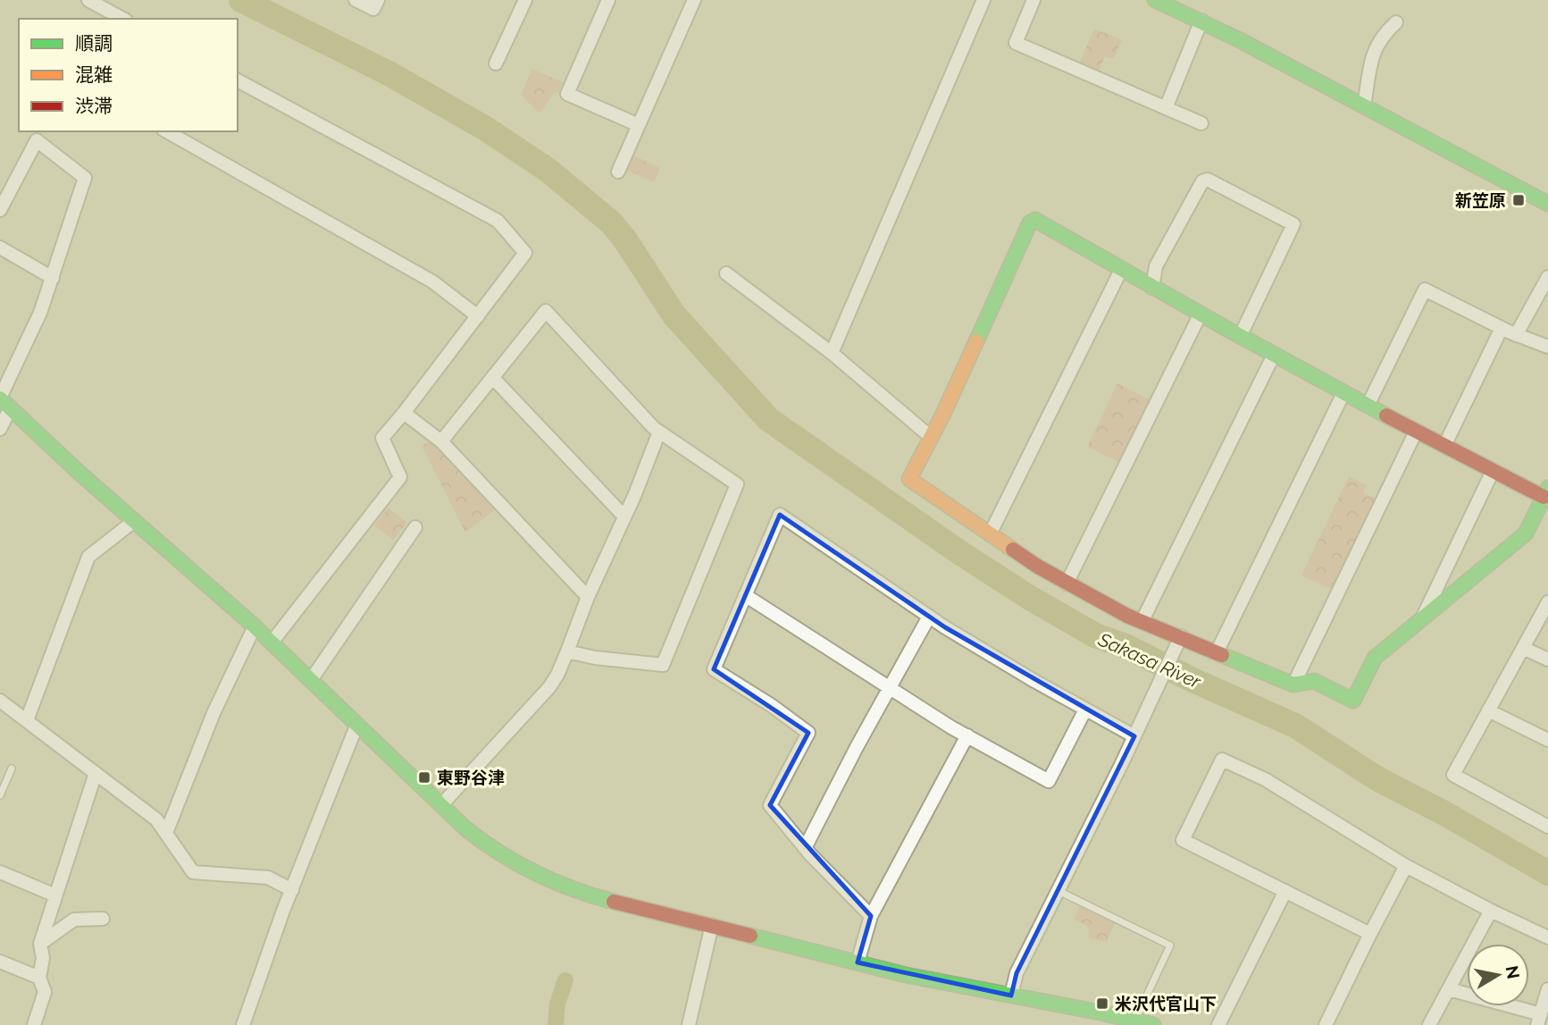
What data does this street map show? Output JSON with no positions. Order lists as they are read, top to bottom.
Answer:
{
  "water": ["Sakasa River"],
  "places": {
    "transit": ["新笠原", "東野谷津", "米沢代官山下"]
  },
  "legend": ["順調", "混雑", "渋滞"],
  "north": "right"
}
